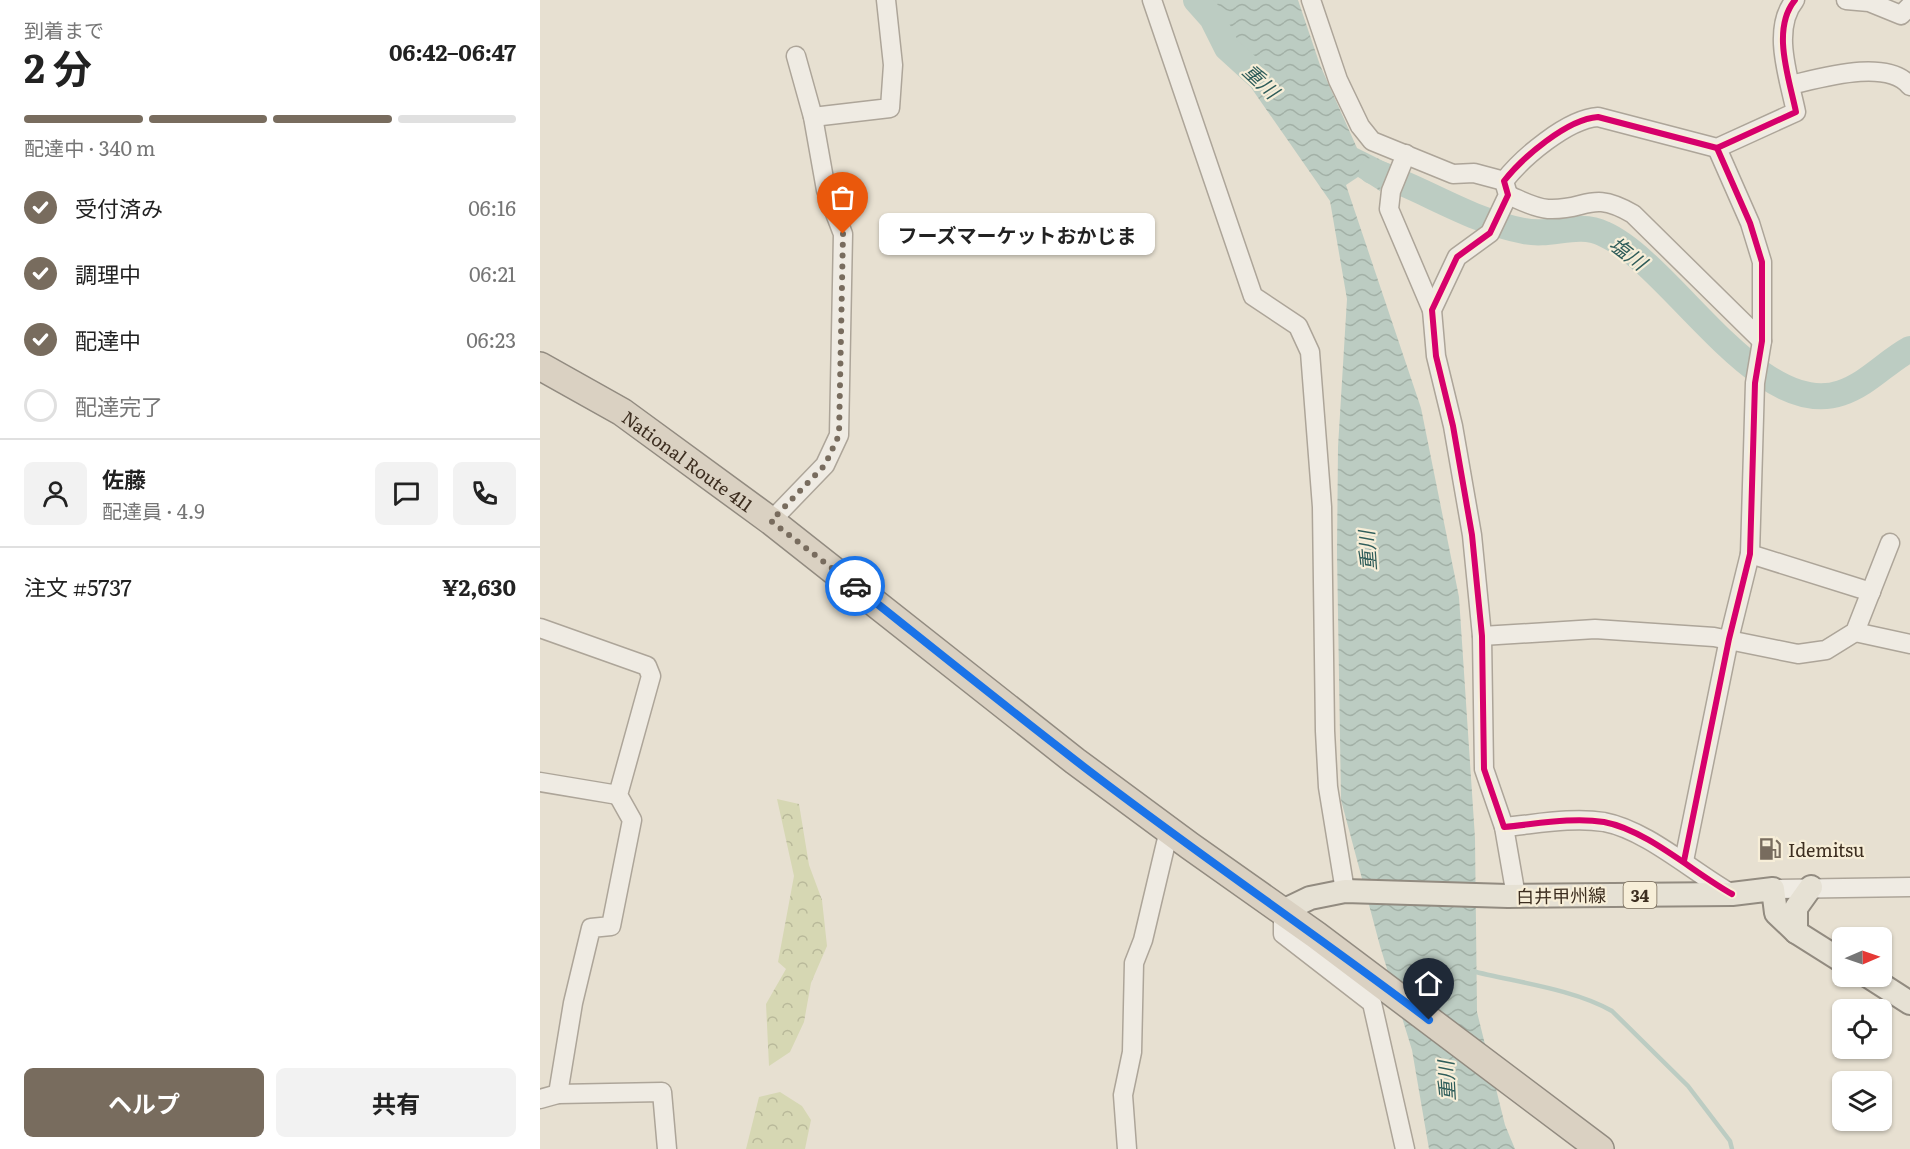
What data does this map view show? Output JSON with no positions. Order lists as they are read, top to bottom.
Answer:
{
  "streets": {
    "highway": ["National Route 411"],
    "main road": ["白井甲州線", "34"]
  },
  "crossings": [
    ["National Route 411", "白井甲州線"]
  ],
  "water": ["重川", "塩川"],
  "places": {
    "other": ["フーズマーケットおかじま"],
    "fuel station": ["Idemitsu"]
  },
  "north": "right",
  "page": {
    "heading": ["2 分", "到着まで", "06:42–06:47"],
    "panel": [
      "佐藤",
      "配達員 · 4.9",
      "注文 #5737",
      "¥2,630"
    ],
    "bar": "配達中 · 340 m",
    "list": [
      ["受付済み", "06:16"],
      ["調理中", "06:21"],
      ["配達中", "06:23"],
      "配達完了"
    ],
    "bubble": "フーズマーケットおかじま",
    "buttons": ["ヘルプ", "共有"]
  }
}
